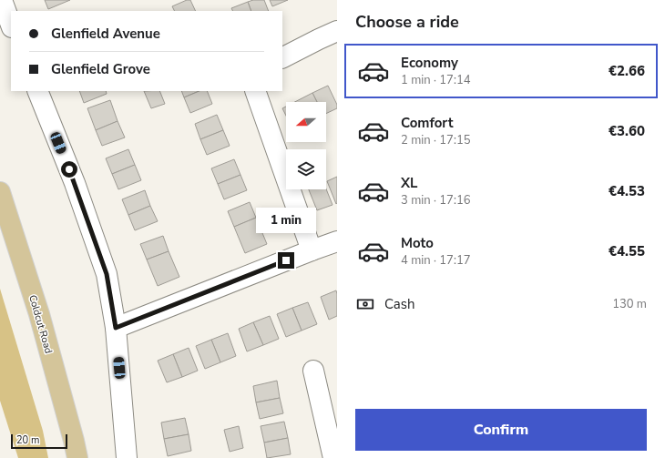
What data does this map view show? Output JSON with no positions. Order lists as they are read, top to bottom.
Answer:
{
  "streets": {
    "main road": ["Coldcut Road"]
  },
  "scale_bar": "20 m",
  "north": "left",
  "page": {
    "heading": "Choose a ride",
    "banner": ["Glenfield Avenue", "Glenfield Grove"],
    "list": [
      {
        "name": "Economy",
        "note": "1 min · 17:14",
        "value": "€2.66"
      },
      {
        "name": "Comfort",
        "note": "2 min · 17:15",
        "value": "€3.60"
      },
      {
        "name": "XL",
        "note": "3 min · 17:16",
        "value": "€4.53"
      },
      {
        "name": "Moto",
        "note": "4 min · 17:17",
        "value": "€4.55"
      }
    ],
    "bubble": "1 min",
    "pay": ["Cash", "130 m"],
    "buttons": "Confirm",
    "scale": "20 m"
  }
}
